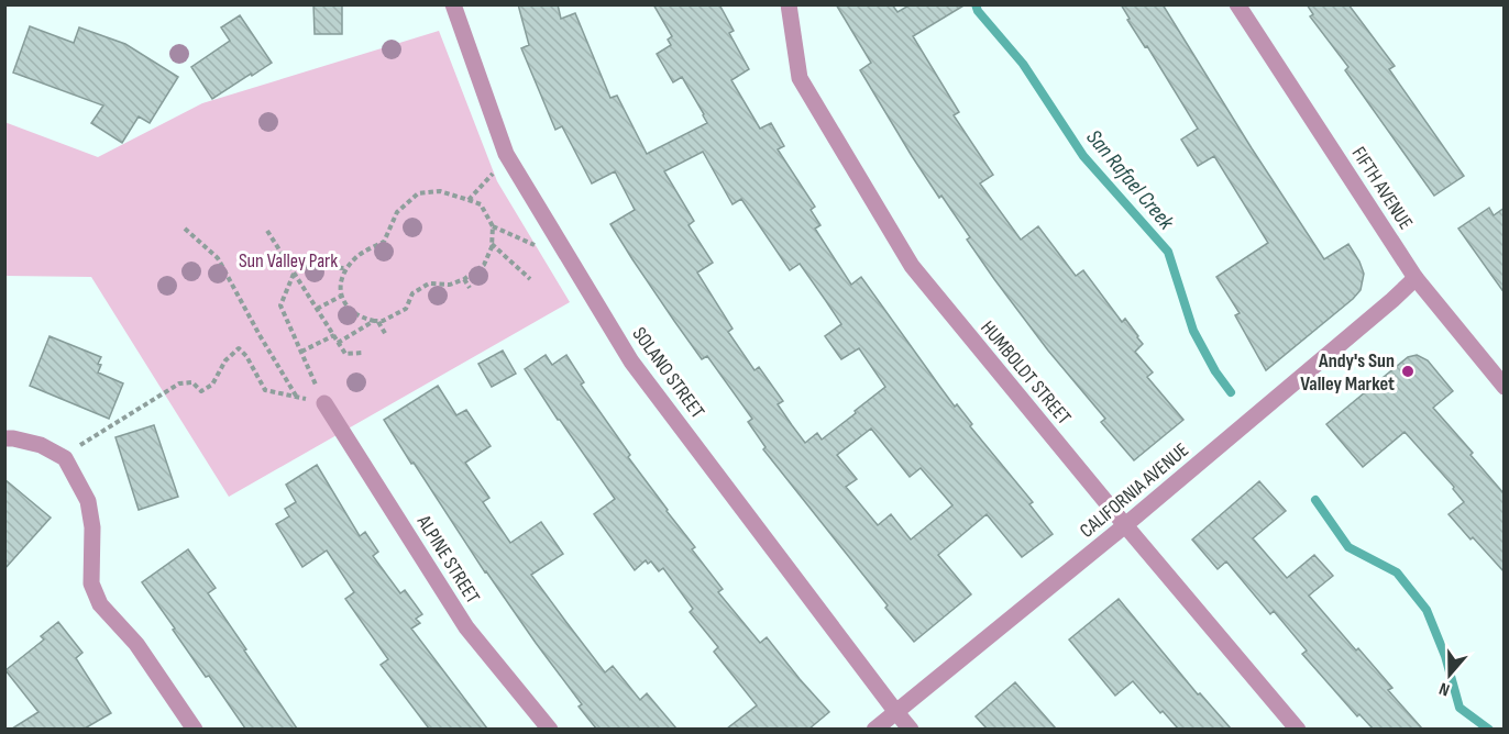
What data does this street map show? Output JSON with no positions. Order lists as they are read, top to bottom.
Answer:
{
  "streets": {
    "street": [
      "FIFTH AVENUE",
      "SOLANO STREET",
      "HUMBOLDT STREET",
      "CALIFORNIA AVENUE",
      "ALPINE STREET"
    ]
  },
  "crossings": [
    ["FIFTH AVENUE", "CALIFORNIA AVENUE"],
    ["SOLANO STREET", "CALIFORNIA AVENUE"],
    ["HUMBOLDT STREET", "CALIFORNIA AVENUE"]
  ],
  "water": ["San Rafael Creek"],
  "parks": ["Sun Valley Park"],
  "places": ["Andy's Sun Valley Market"],
  "north": "bottom"
}
